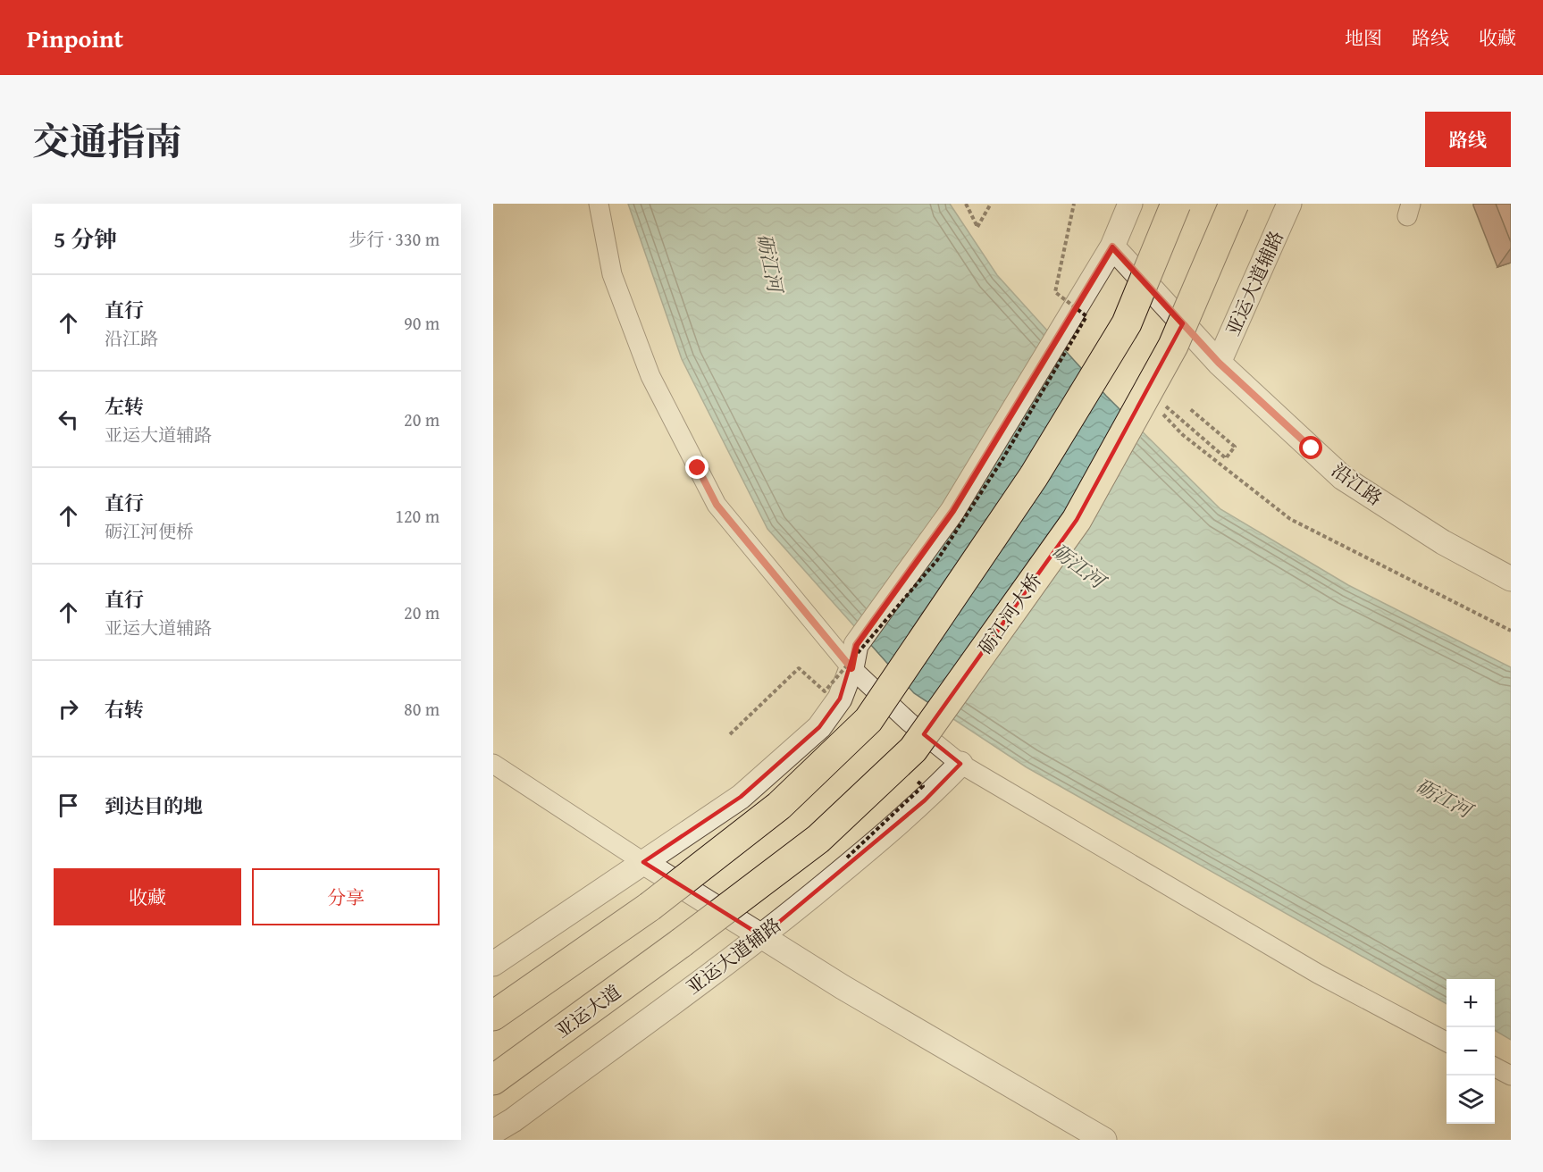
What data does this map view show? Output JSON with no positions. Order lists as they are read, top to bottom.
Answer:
{
  "streets": {
    "main road": ["砺江河大桥", "亚运大道"],
    "street": ["亚运大道辅路", "沿江路"]
  },
  "crossings": [
    ["亚运大道辅路", "沿江路"],
    ["砺江河大桥", "亚运大道"]
  ],
  "water": ["砺江河"],
  "page": {
    "header": "Pinpoint",
    "nav": ["地图", "路线", "收藏"],
    "title": "交通指南",
    "buttons": [
      "路线",
      ["收藏", "分享"]
    ],
    "heading": ["5 分钟", "步行 · 330 m"],
    "list": [
      ["直行", "沿江路", "90 m"],
      ["左转", "亚运大道辅路", "20 m"],
      ["直行", "砺江河便桥", "120 m"],
      ["直行", "亚运大道辅路", "20 m"],
      ["右转", "80 m"],
      "到达目的地"
    ],
    "map_buttons": ["+", "−"]
  }
}
